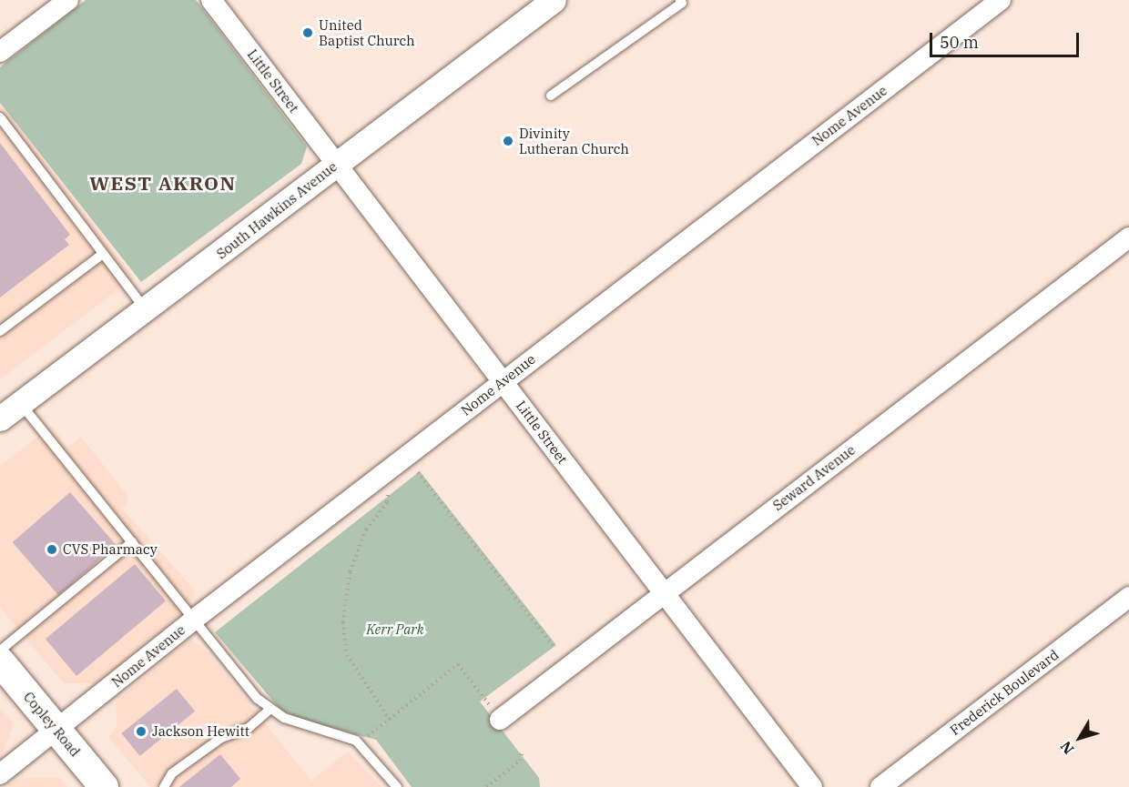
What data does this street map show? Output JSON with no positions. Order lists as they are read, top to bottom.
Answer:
{
  "streets": {
    "main road": ["Copley Road"],
    "street": [
      "Little Street",
      "Nome Avenue",
      "South Hawkins Avenue",
      "Seward Avenue",
      "Frederick Boulevard"
    ]
  },
  "crossings": [
    ["Little Street", "Nome Avenue"],
    ["Little Street", "South Hawkins Avenue"],
    ["Little Street", "Seward Avenue"],
    ["Nome Avenue", "Copley Road"]
  ],
  "districts": ["WEST AKRON"],
  "parks": ["Kerr Park"],
  "places": [
    "United Baptist Church",
    "Divinity Lutheran Church",
    "CVS Pharmacy",
    "Jackson Hewitt"
  ],
  "scale_bar": "50 m",
  "north": "bottom left"
}
